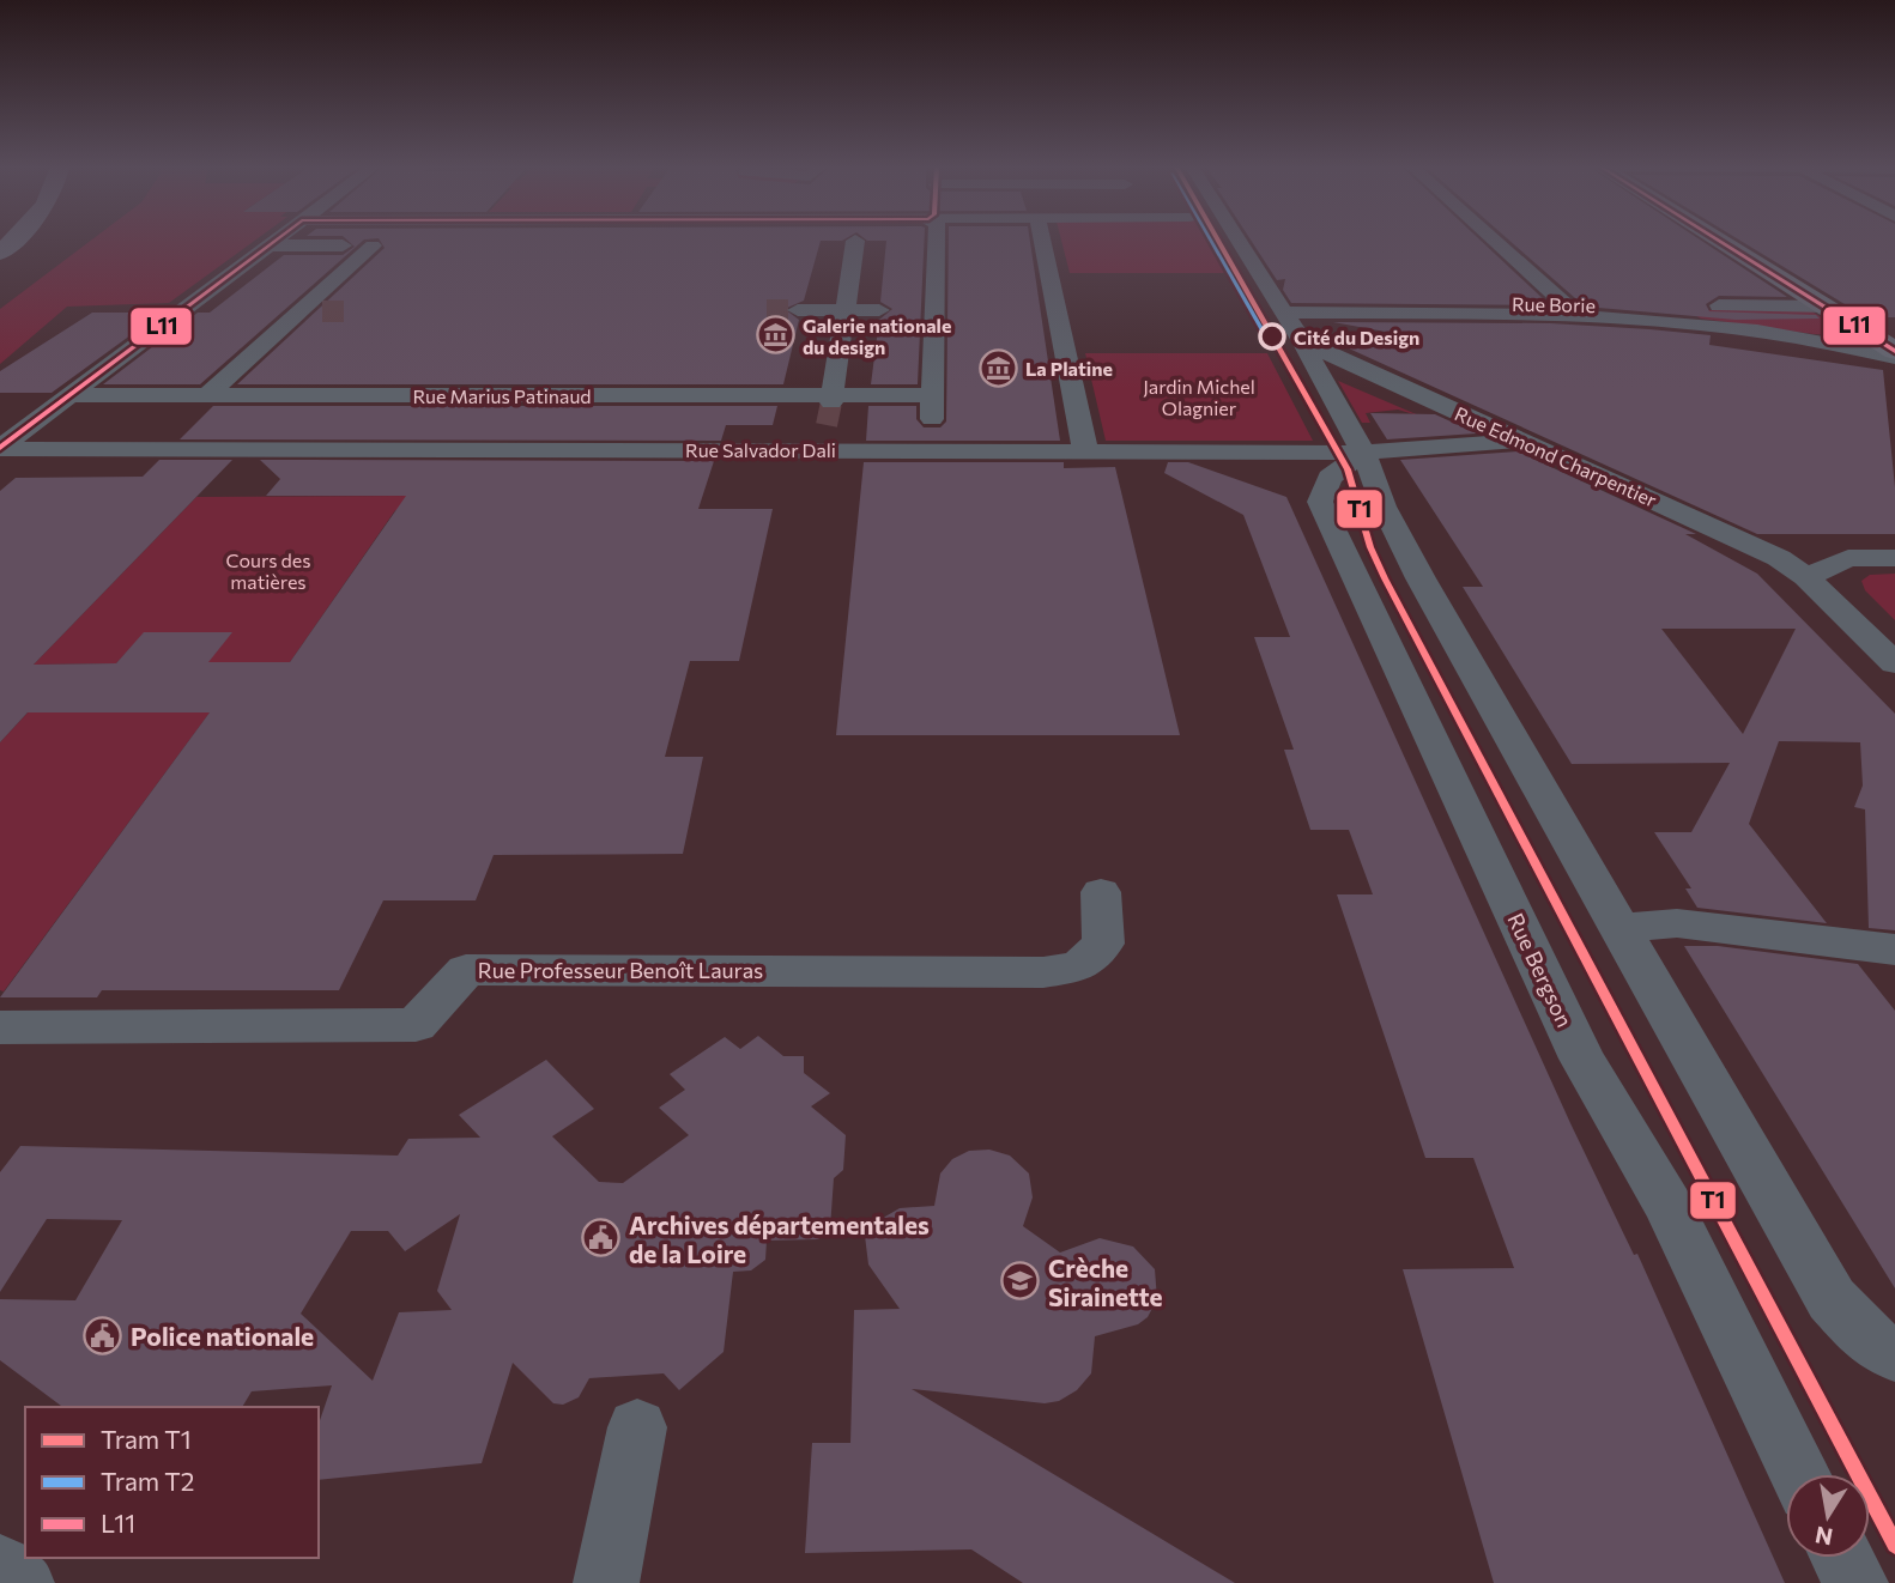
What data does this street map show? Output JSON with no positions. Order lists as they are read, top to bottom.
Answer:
{
  "streets": {
    "street": [
      "Rue Borie",
      "Rue Marius Patinaud",
      "Rue Salvador Dali",
      "Rue Edmond Charpentier",
      "Rue Professeur Benoît Lauras",
      "Rue Bergson"
    ]
  },
  "crossings": [
    ["Rue Marius Patinaud", "Rue Salvador Dali"],
    ["Rue Salvador Dali", "Rue Edmond Charpentier"],
    ["Rue Salvador Dali", "Rue Bergson"]
  ],
  "parks": ["Jardin Michel Olagnier", "Cours des matières"],
  "places": {
    "museum": ["Galerie nationale du design", "La Platine"],
    "other": ["Cité du Design"],
    "public building": ["Archives départementales de la Loire", "Police nationale"],
    "school or university": ["Crèche Sirainette"]
  },
  "lines": ["tram line T1", "tram line T2", "transit line L11"],
  "legend": ["Tram T1", "Tram T2", "L11"],
  "north": "bottom"
}
